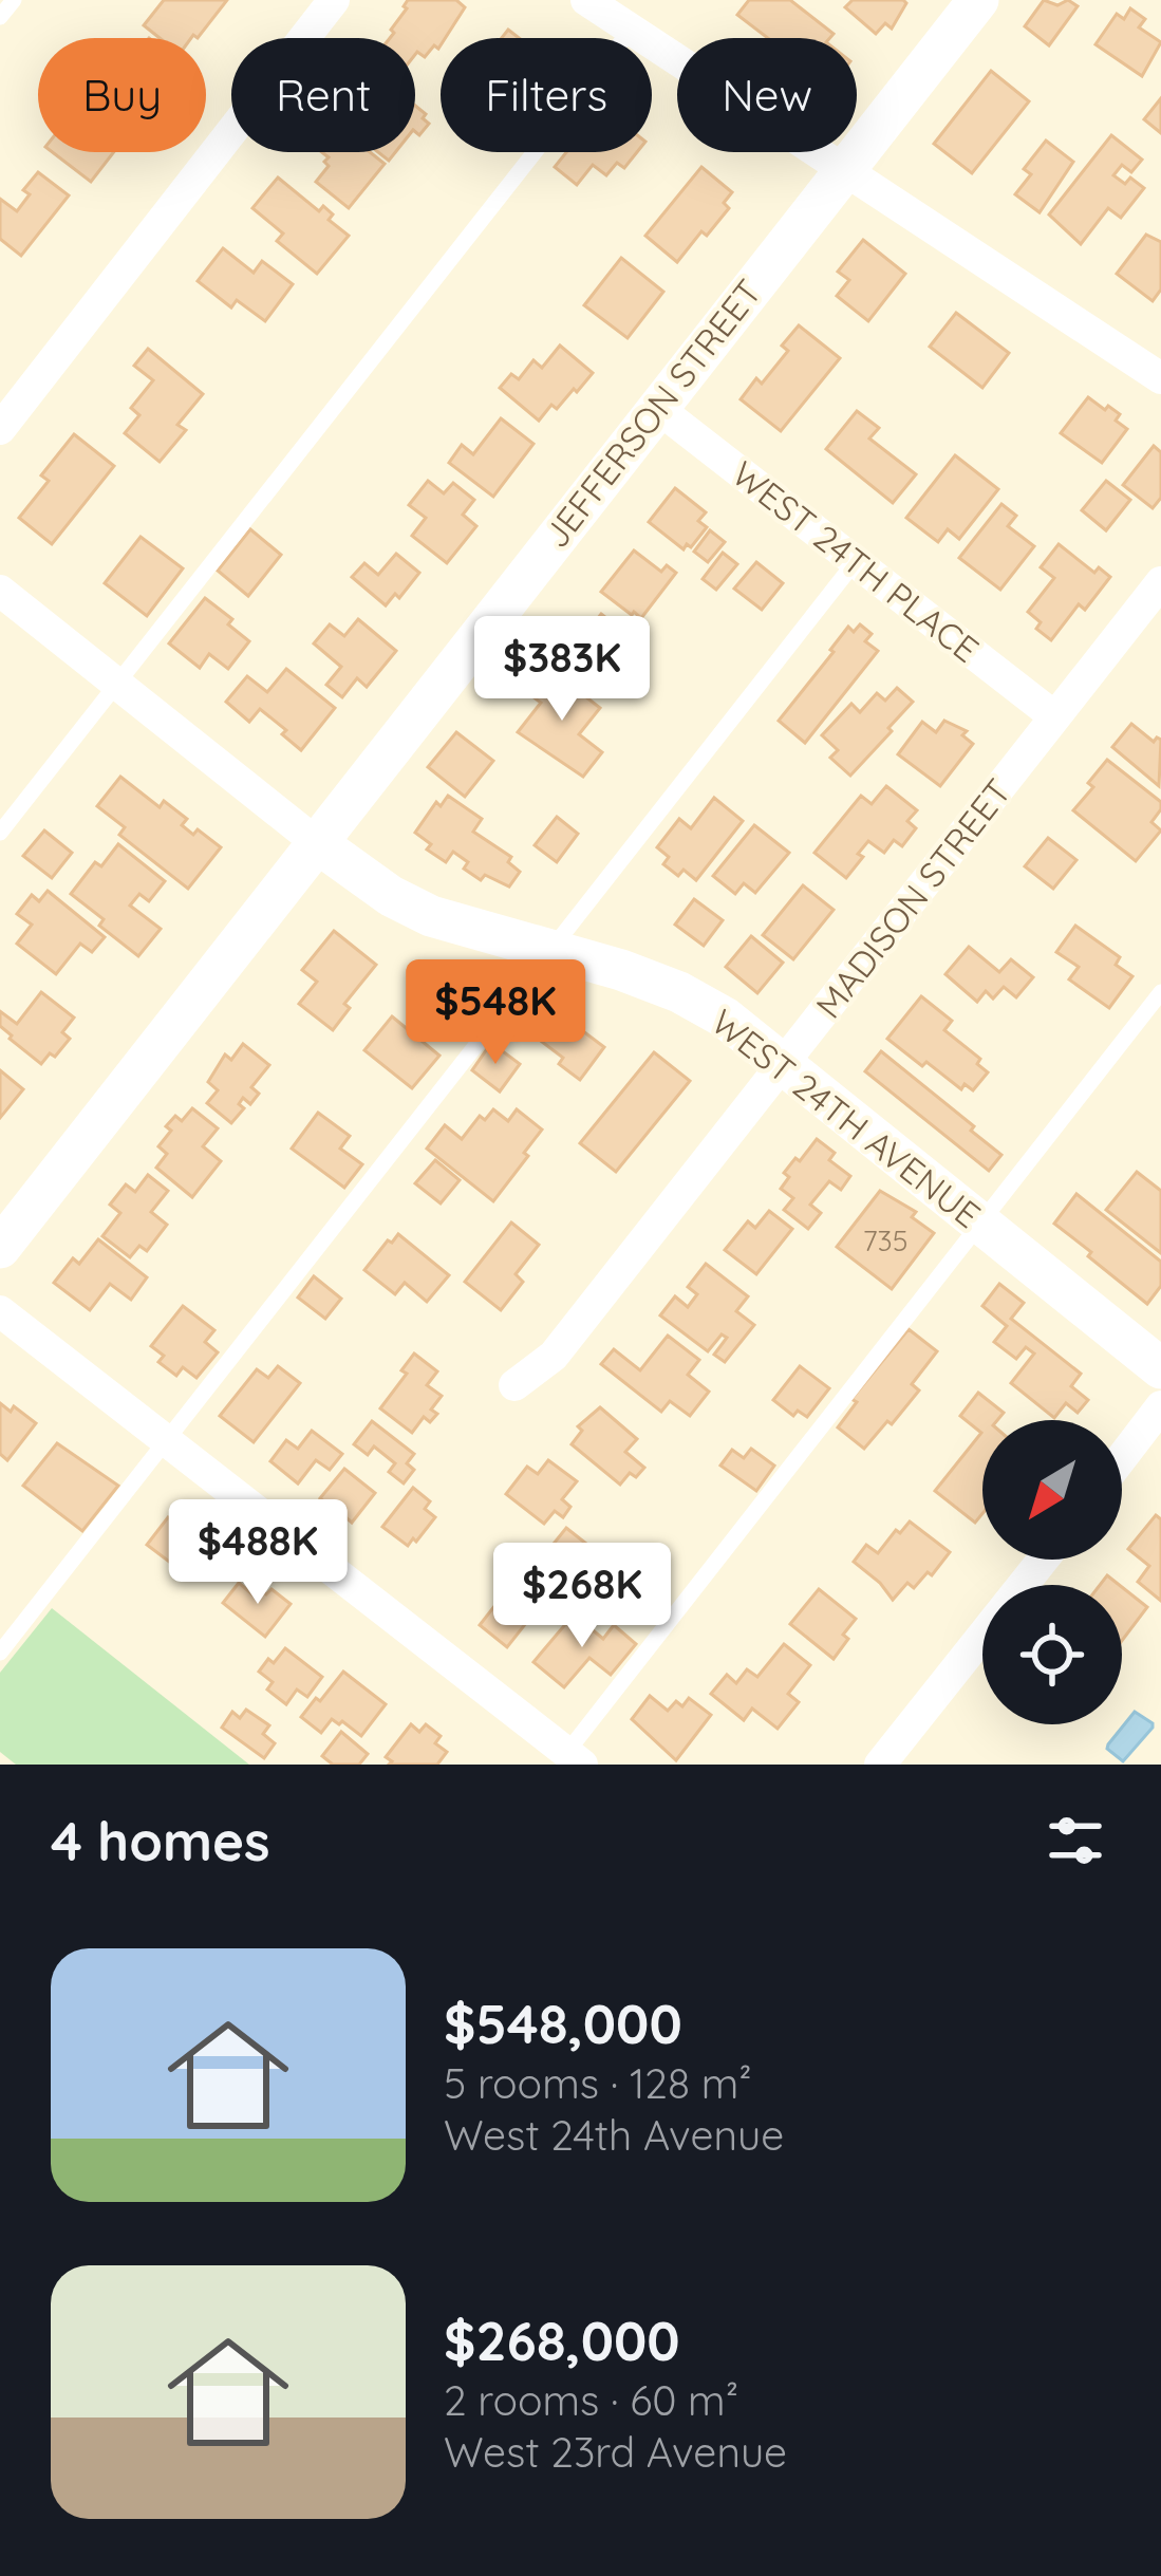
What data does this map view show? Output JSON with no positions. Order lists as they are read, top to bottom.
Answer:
{
  "streets": {
    "street": [
      "JEFFERSON STREET",
      "WEST 24TH PLACE",
      "MADISON STREET",
      "WEST 24TH AVENUE"
    ]
  },
  "crossings": [
    ["JEFFERSON STREET", "WEST 24TH PLACE"],
    ["JEFFERSON STREET", "WEST 24TH AVENUE"],
    ["WEST 24TH PLACE", "MADISON STREET"],
    ["MADISON STREET", "WEST 24TH AVENUE"]
  ],
  "house_numbers": ["735"],
  "north": "bottom left",
  "page": {
    "chip": [
      "Buy",
      "Rent",
      "Filters",
      "New"
    ],
    "price": [
      "$383K",
      "$548K",
      "$488K",
      "$268K"
    ],
    "heading": "4 homes",
    "list": [
      {
        "name": "$548,000",
        "note": "5 rooms · 128 m² · West 24th Avenue"
      },
      {
        "name": "$268,000",
        "note": "2 rooms · 60 m² · West 23rd Avenue"
      }
    ]
  }
}
